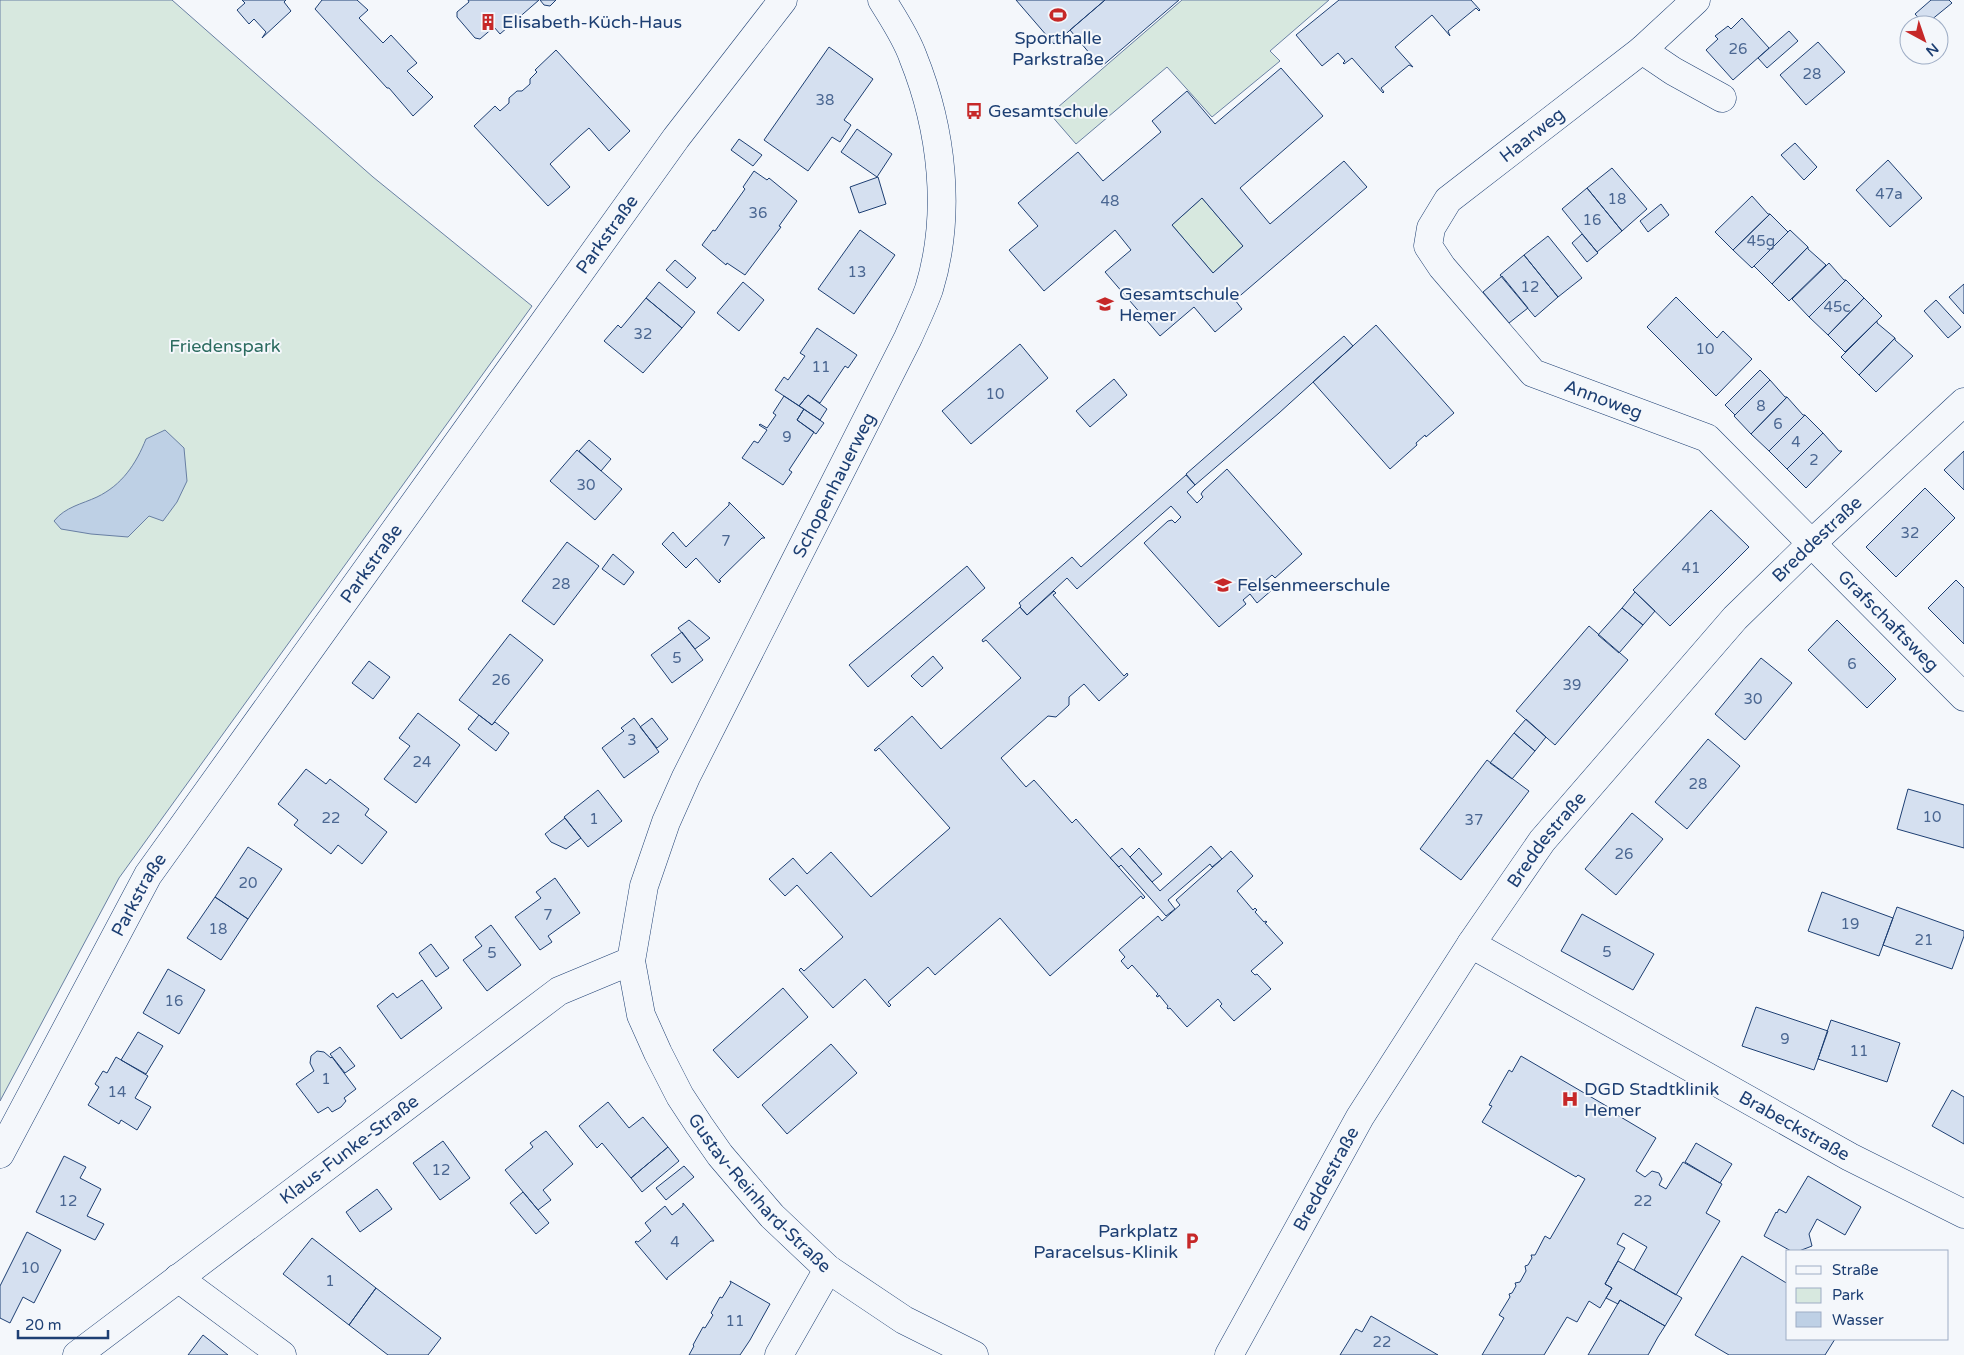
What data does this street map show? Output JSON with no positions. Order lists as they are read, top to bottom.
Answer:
{
  "streets": {
    "street": [
      "Haarweg",
      "Parkstraße",
      "Annoweg",
      "Schopenhauerweg",
      "Breddestraße",
      "Grafschaftsweg",
      "Brabeckstraße",
      "Klaus-Funke-Straße",
      "Gustav-Reinhard-Straße"
    ]
  },
  "crossings": [
    ["Haarweg", "Annoweg"],
    ["Annoweg", "Breddestraße"],
    ["Annoweg", "Grafschaftsweg"],
    ["Schopenhauerweg", "Klaus-Funke-Straße"],
    ["Schopenhauerweg", "Gustav-Reinhard-Straße"],
    ["Breddestraße", "Grafschaftsweg"],
    ["Breddestraße", "Brabeckstraße"],
    ["Klaus-Funke-Straße", "Gustav-Reinhard-Straße"]
  ],
  "parks": ["Friedenspark"],
  "places": {
    "sports": ["Sporthalle Parkstraße"],
    "building": ["Elisabeth-Küch-Haus"],
    "bus stop": ["Gesamtschule"],
    "school or university": ["Gesamtschule Hemer", "Felsenmeerschule"],
    "hospital": ["DGD Stadtklinik Hemer"],
    "parking": ["Parkplatz Paracelsus-Klinik"]
  },
  "house_numbers": [
    "26",
    "28",
    "38",
    "47a",
    "18",
    "48",
    "36",
    "16",
    "45g",
    "13",
    "12",
    "45c",
    "32",
    "10",
    "11",
    "10",
    "8",
    "6",
    "9",
    "4",
    "2",
    "30",
    "32",
    "7",
    "41",
    "28",
    "5",
    "6",
    "26",
    "39",
    "30",
    "3",
    "24",
    "28",
    "10",
    "22",
    "1",
    "37",
    "26",
    "20",
    "7",
    "19",
    "18",
    "21",
    "5",
    "5",
    "16",
    "9",
    "11",
    "1",
    "14",
    "12",
    "12",
    "22",
    "4",
    "10",
    "1",
    "11",
    "22"
  ],
  "legend": ["Straße", "Park", "Wasser"],
  "scale_bar": "20 m",
  "north": "bottom right"
}
